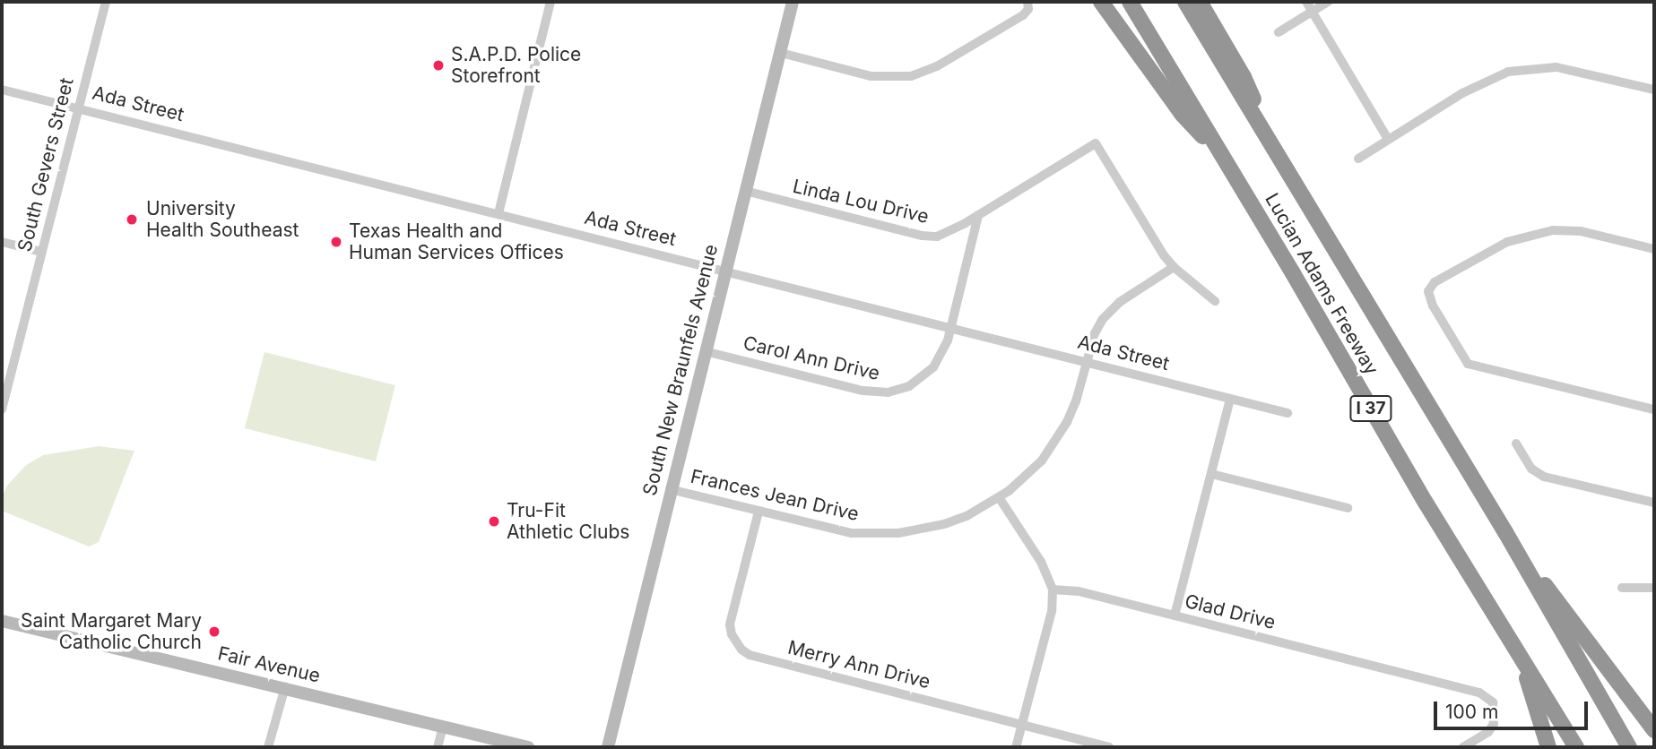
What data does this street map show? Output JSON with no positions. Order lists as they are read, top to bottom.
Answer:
{
  "streets": {
    "highway": ["Lucian Adams Freeway", "I 37"],
    "main road": ["South New Braunfels Avenue", "Fair Avenue"],
    "street": [
      "Ada Street",
      "South Gevers Street",
      "Linda Lou Drive",
      "Carol Ann Drive",
      "Frances Jean Drive",
      "Glad Drive",
      "Merry Ann Drive"
    ]
  },
  "crossings": [
    ["Ada Street", "South Gevers Street"],
    ["Ada Street", "Carol Ann Drive"],
    ["Ada Street", "South New Braunfels Avenue"],
    ["Ada Street", "Frances Jean Drive"],
    ["Linda Lou Drive", "Carol Ann Drive"],
    ["Linda Lou Drive", "South New Braunfels Avenue"],
    ["Linda Lou Drive", "Frances Jean Drive"],
    ["Carol Ann Drive", "South New Braunfels Avenue"],
    ["South New Braunfels Avenue", "Frances Jean Drive"],
    ["Frances Jean Drive", "Merry Ann Drive"]
  ],
  "places": [
    "S.A.P.D. Police Storefront",
    "University Health Southeast",
    "Texas Health and Human Services Offices",
    "Tru-Fit Athletic Clubs",
    "Saint Margaret Mary Catholic Church"
  ],
  "scale_bar": "100 m"
}
